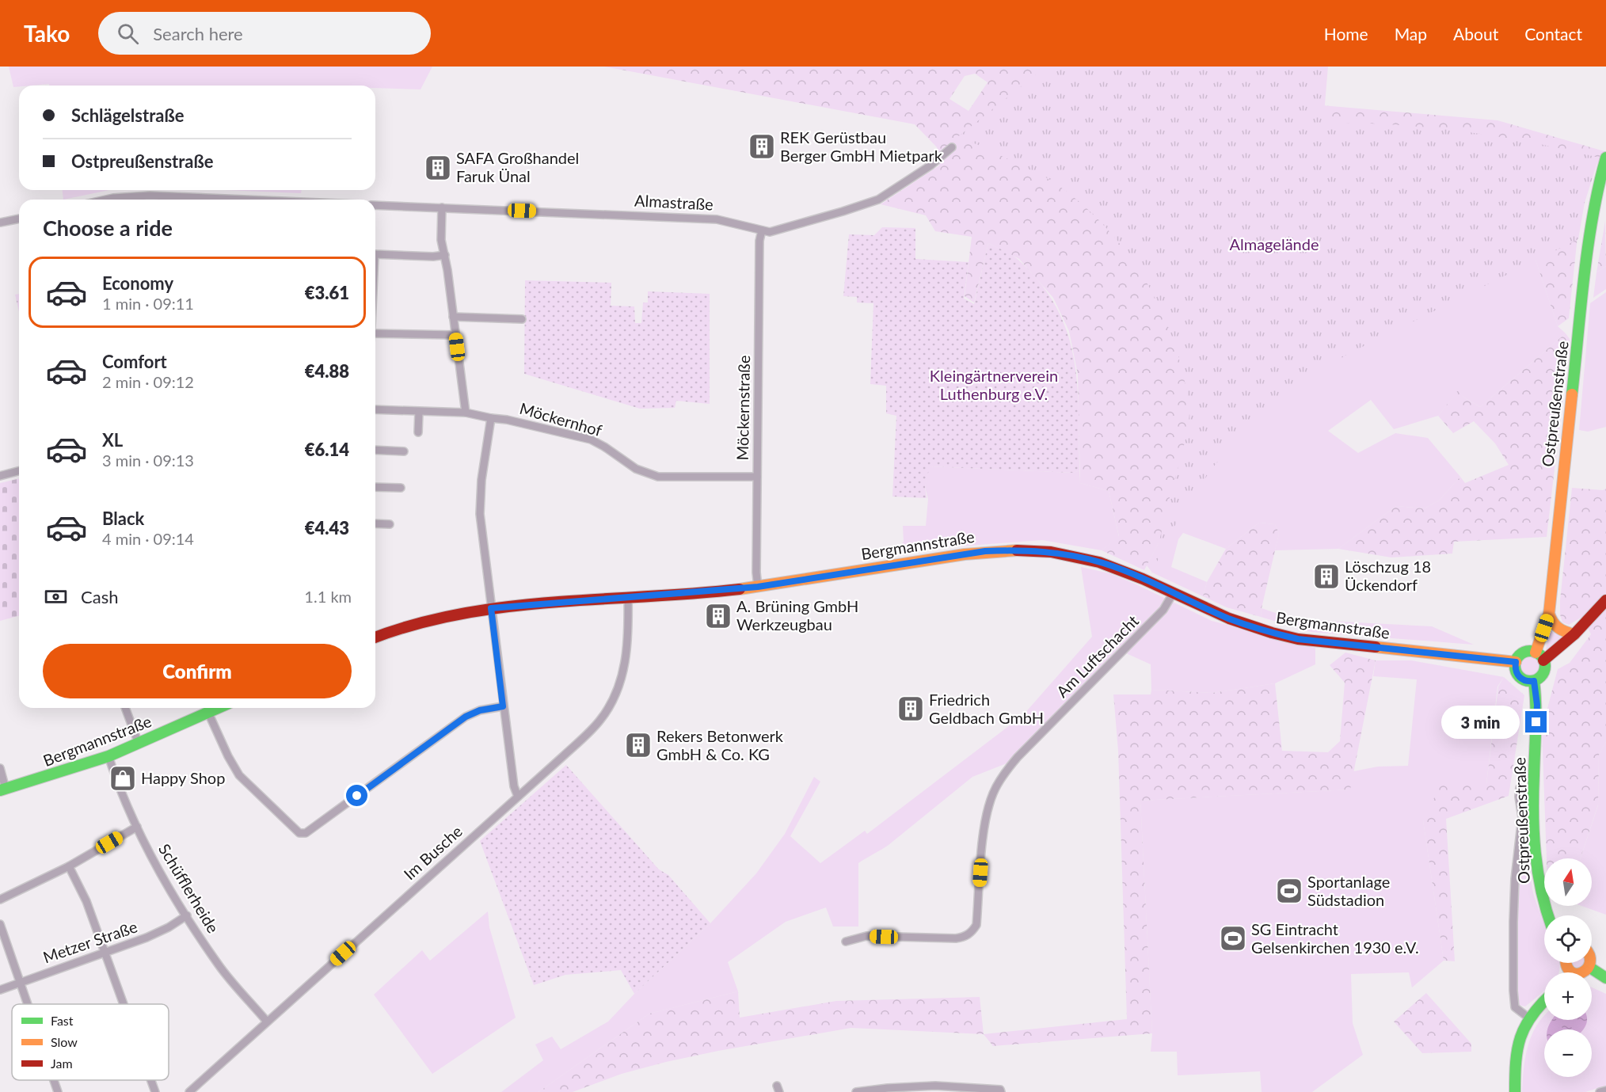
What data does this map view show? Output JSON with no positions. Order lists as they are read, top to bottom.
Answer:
{
  "streets": {
    "street": [
      "Almastraße",
      "Ostpreußenstraße",
      "Möckernstraße",
      "Möckernhof",
      "Bergmannstraße",
      "Am Luftschacht",
      "Im Busche",
      "Schüfflerheide",
      "Metzer Straße"
    ]
  },
  "crossings": [
    ["Almastraße", "Möckernstraße"],
    ["Ostpreußenstraße", "Bergmannstraße"],
    ["Möckernstraße", "Möckernhof"],
    ["Möckernstraße", "Bergmannstraße"],
    ["Bergmannstraße", "Am Luftschacht"],
    ["Bergmannstraße", "Im Busche"],
    ["Bergmannstraße", "Schüfflerheide"],
    ["Im Busche", "Schüfflerheide"],
    ["Schüfflerheide", "Metzer Straße"]
  ],
  "parks": ["Almagelände", "Kleingärtnerverein Luthenburg e.V."],
  "places": {
    "building": [
      "REK Gerüstbau Berger GmbH Mietpark",
      "SAFA Großhandel Faruk Ünal",
      "Löschzug 18 Ückendorf",
      "A. Brüning GmbH Werkzeugbau",
      "Friedrich Geldbach GmbH",
      "Rekers Betonwerk GmbH & Co. KG"
    ],
    "shop": ["Happy Shop"],
    "sports": ["Sportanlage Südstadion", "SG Eintracht Gelsenkirchen 1930 e.V."]
  },
  "legend": ["Fast", "Slow", "Jam"],
  "north": "top",
  "page": {
    "header": "Tako",
    "search": "Search here",
    "nav": [
      "Home",
      "Map",
      "About",
      "Contact"
    ],
    "banner": ["Schlägelstraße", "Ostpreußenstraße"],
    "heading": "Choose a ride",
    "list": [
      {
        "name": "Economy",
        "note": "1 min · 09:11",
        "value": "€3.61"
      },
      {
        "name": "Comfort",
        "note": "2 min · 09:12",
        "value": "€4.88"
      },
      {
        "name": "XL",
        "note": "3 min · 09:13",
        "value": "€6.14"
      },
      {
        "name": "Black",
        "note": "4 min · 09:14",
        "value": "€4.43"
      }
    ],
    "pay": ["Cash", "1.1 km"],
    "buttons": "Confirm",
    "bubble": "3 min",
    "map_buttons": ["+", "−"]
  }
}
